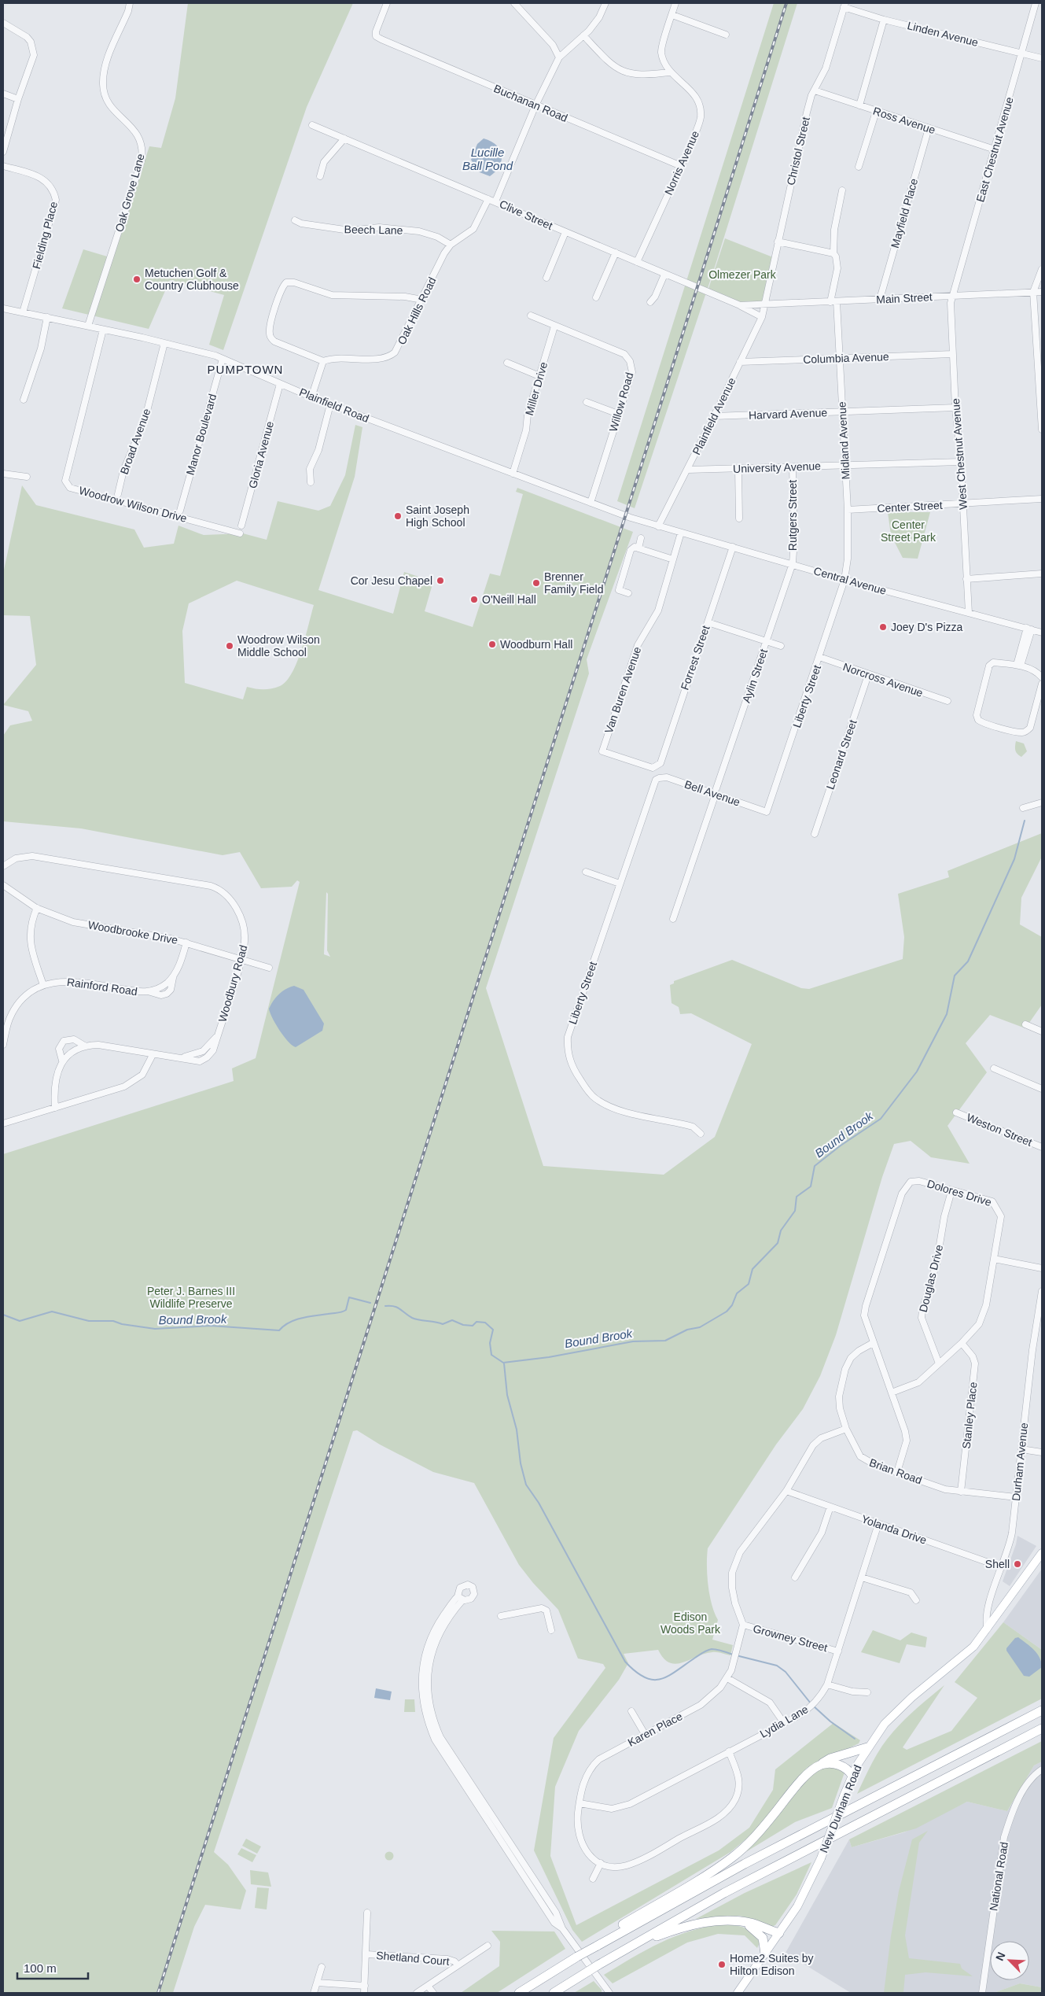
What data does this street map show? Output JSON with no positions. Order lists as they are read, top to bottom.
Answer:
{
  "streets": {
    "main road": ["New Durham Road"],
    "street": [
      "Linden Avenue",
      "Buchanan Road",
      "Ross Avenue",
      "East Chestnut Avenue",
      "Christol Street",
      "Norris Avenue",
      "Oak Grove Lane",
      "Mayfield Place",
      "Clive Street",
      "Beech Lane",
      "Fielding Place",
      "Main Street",
      "Oak Hills Road",
      "Columbia Avenue",
      "Miller Drive",
      "Willow Road",
      "Plainfield Road",
      "Harvard Avenue",
      "Plainfield Avenue",
      "Manor Boulevard",
      "Midland Avenue",
      "Broad Avenue",
      "West Chestnut Avenue",
      "Gloria Avenue",
      "University Avenue",
      "Woodrow Wilson Drive",
      "Center Street",
      "Rutgers Street",
      "Central Avenue",
      "Forrest Street",
      "Aylin Street",
      "Norcross Avenue",
      "Van Buren Avenue",
      "Liberty Street",
      "Leonard Street",
      "Bell Avenue",
      "Woodbrooke Drive",
      "Woodbury Road",
      "Rainford Road",
      "Weston Street",
      "Dolores Drive",
      "Douglas Drive",
      "Stanley Place",
      "Durham Avenue",
      "Brian Road",
      "Yolanda Drive",
      "Growney Street",
      "Lydia Lane",
      "Karen Place",
      "National Road",
      "Shetland Court"
    ]
  },
  "crossings": [
    ["Linden Avenue", "East Chestnut Avenue"],
    ["Linden Avenue", "Christol Street"],
    ["Buchanan Road", "Norris Avenue"],
    ["Ross Avenue", "East Chestnut Avenue"],
    ["Ross Avenue", "Christol Street"],
    ["Ross Avenue", "Mayfield Place"],
    ["East Chestnut Avenue", "Main Street"],
    ["East Chestnut Avenue", "West Chestnut Avenue"],
    ["Christol Street", "Clive Street"],
    ["Christol Street", "Main Street"],
    ["Christol Street", "Plainfield Avenue"],
    ["Norris Avenue", "Clive Street"],
    ["Oak Grove Lane", "Plainfield Road"],
    ["Mayfield Place", "Main Street"],
    ["Clive Street", "Main Street"],
    ["Clive Street", "Oak Hills Road"],
    ["Clive Street", "Plainfield Avenue"],
    ["Beech Lane", "Oak Hills Road"],
    ["Fielding Place", "Plainfield Road"],
    ["Main Street", "Plainfield Avenue"],
    ["Main Street", "Midland Avenue"],
    ["Main Street", "West Chestnut Avenue"],
    ["Columbia Avenue", "Plainfield Avenue"],
    ["Columbia Avenue", "Midland Avenue"],
    ["Columbia Avenue", "West Chestnut Avenue"],
    ["Miller Drive", "Willow Road"],
    ["Miller Drive", "Plainfield Road"],
    ["Willow Road", "Plainfield Road"],
    ["Plainfield Road", "Plainfield Avenue"],
    ["Plainfield Road", "Manor Boulevard"],
    ["Plainfield Road", "Broad Avenue"],
    ["Plainfield Road", "Gloria Avenue"],
    ["Plainfield Road", "Woodrow Wilson Drive"],
    ["Plainfield Road", "Central Avenue"],
    ["Harvard Avenue", "Plainfield Avenue"],
    ["Harvard Avenue", "Midland Avenue"],
    ["Harvard Avenue", "West Chestnut Avenue"],
    ["Plainfield Avenue", "University Avenue"],
    ["Plainfield Avenue", "Central Avenue"],
    ["Midland Avenue", "University Avenue"],
    ["Midland Avenue", "Center Street"],
    ["Midland Avenue", "Central Avenue"],
    ["Midland Avenue", "Liberty Street"],
    ["West Chestnut Avenue", "University Avenue"],
    ["West Chestnut Avenue", "Center Street"],
    ["West Chestnut Avenue", "Central Avenue"],
    ["University Avenue", "Rutgers Street"],
    ["Rutgers Street", "Central Avenue"],
    ["Rutgers Street", "Aylin Street"],
    ["Central Avenue", "Forrest Street"],
    ["Central Avenue", "Aylin Street"],
    ["Central Avenue", "Van Buren Avenue"],
    ["Central Avenue", "Liberty Street"],
    ["Forrest Street", "Van Buren Avenue"],
    ["Aylin Street", "Bell Avenue"],
    ["Norcross Avenue", "Liberty Street"],
    ["Norcross Avenue", "Leonard Street"],
    ["Liberty Street", "Bell Avenue"],
    ["Woodbrooke Drive", "Woodbury Road"],
    ["Woodbrooke Drive", "Rainford Road"],
    ["Dolores Drive", "Douglas Drive"],
    ["Dolores Drive", "Stanley Place"],
    ["Dolores Drive", "Brian Road"],
    ["Stanley Place", "Brian Road"],
    ["Durham Avenue", "Brian Road"],
    ["Durham Avenue", "Yolanda Drive"],
    ["Durham Avenue", "New Durham Road"],
    ["Yolanda Drive", "Lydia Lane"],
    ["Growney Street", "Lydia Lane"],
    ["Growney Street", "Karen Place"],
    ["Lydia Lane", "Karen Place"]
  ],
  "districts": ["PUMPTOWN"],
  "water": ["Lucille Ball Pond", "Bound Brook"],
  "parks": [
    "Olmezer Park",
    "Center Street Park",
    "Peter J. Barnes III Wildlife Preserve",
    "Edison Woods Park"
  ],
  "places": [
    "Metuchen Golf & Country Clubhouse",
    "Saint Joseph High School",
    "Cor Jesu Chapel",
    "Brenner Family Field",
    "O'Neill Hall",
    "Joey D's Pizza",
    "Woodburn Hall",
    "Woodrow Wilson Middle School",
    "Shell",
    "Home2 Suites by Hilton Edison"
  ],
  "scale_bar": "100 m",
  "north": "top left"
}
